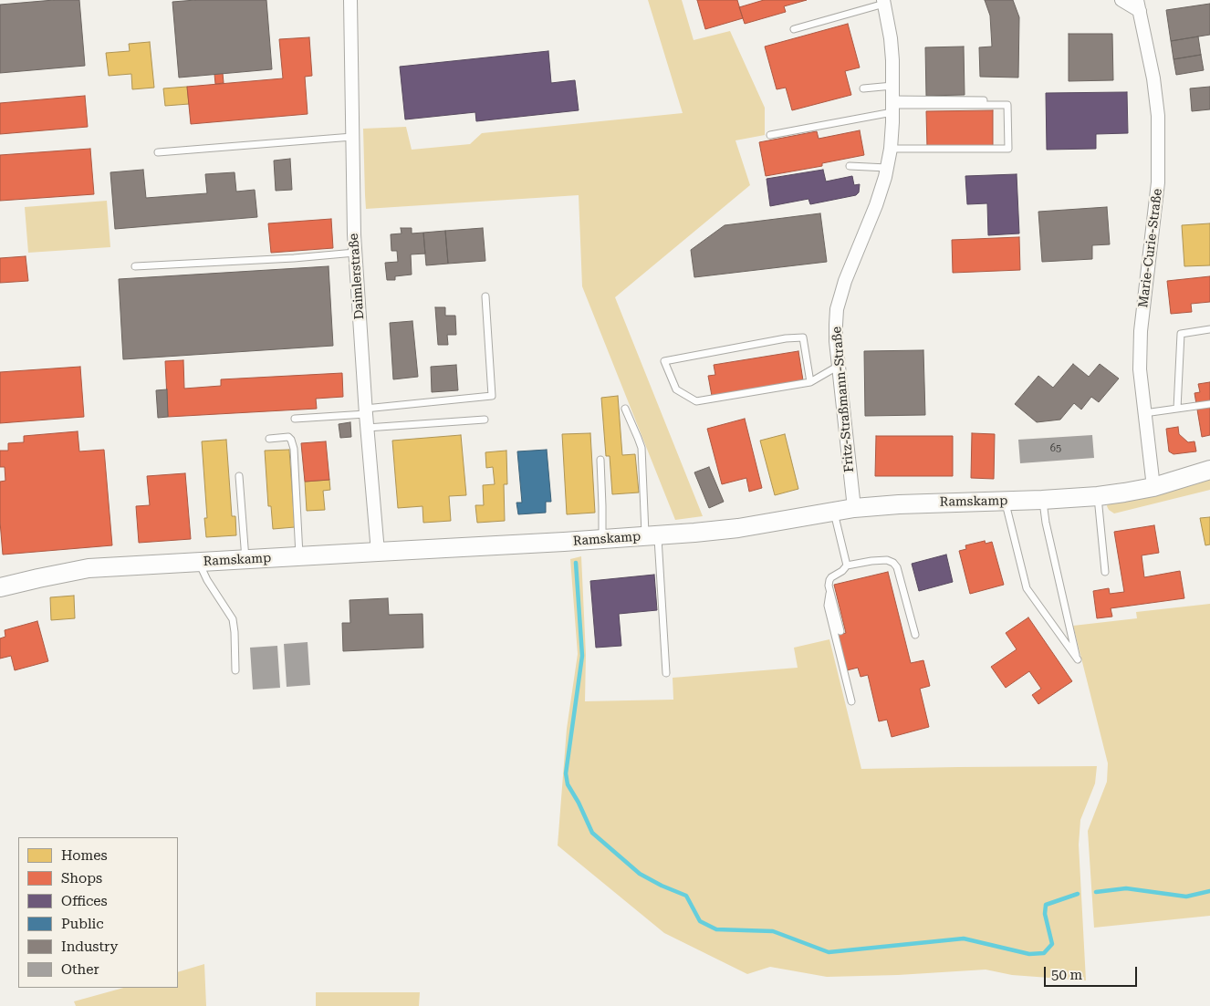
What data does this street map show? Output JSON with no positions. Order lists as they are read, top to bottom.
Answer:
{
  "streets": {
    "street": [
      "Marie-Curie-Straße",
      "Daimlerstraße",
      "Fritz-Straßmann-Straße",
      "Ramskamp"
    ]
  },
  "crossings": [
    ["Marie-Curie-Straße", "Ramskamp"],
    ["Daimlerstraße", "Ramskamp"],
    ["Fritz-Straßmann-Straße", "Ramskamp"]
  ],
  "house_numbers": ["65"],
  "legend": [
    "Homes",
    "Shops",
    "Offices",
    "Public",
    "Industry",
    "Other"
  ],
  "scale_bar": "50 m"
}
